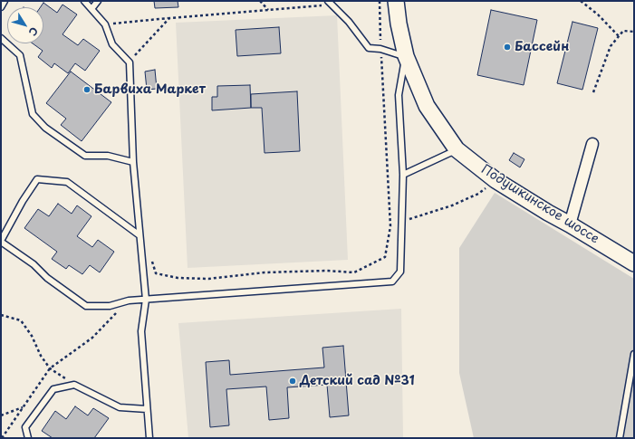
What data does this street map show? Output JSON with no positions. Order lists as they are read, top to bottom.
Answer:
{
  "streets": {
    "main road": ["Подушкинское шоссе"]
  },
  "places": ["Бассейн", "Барвиха Маркет", "Детский сад №31"],
  "north": "bottom right"
}
